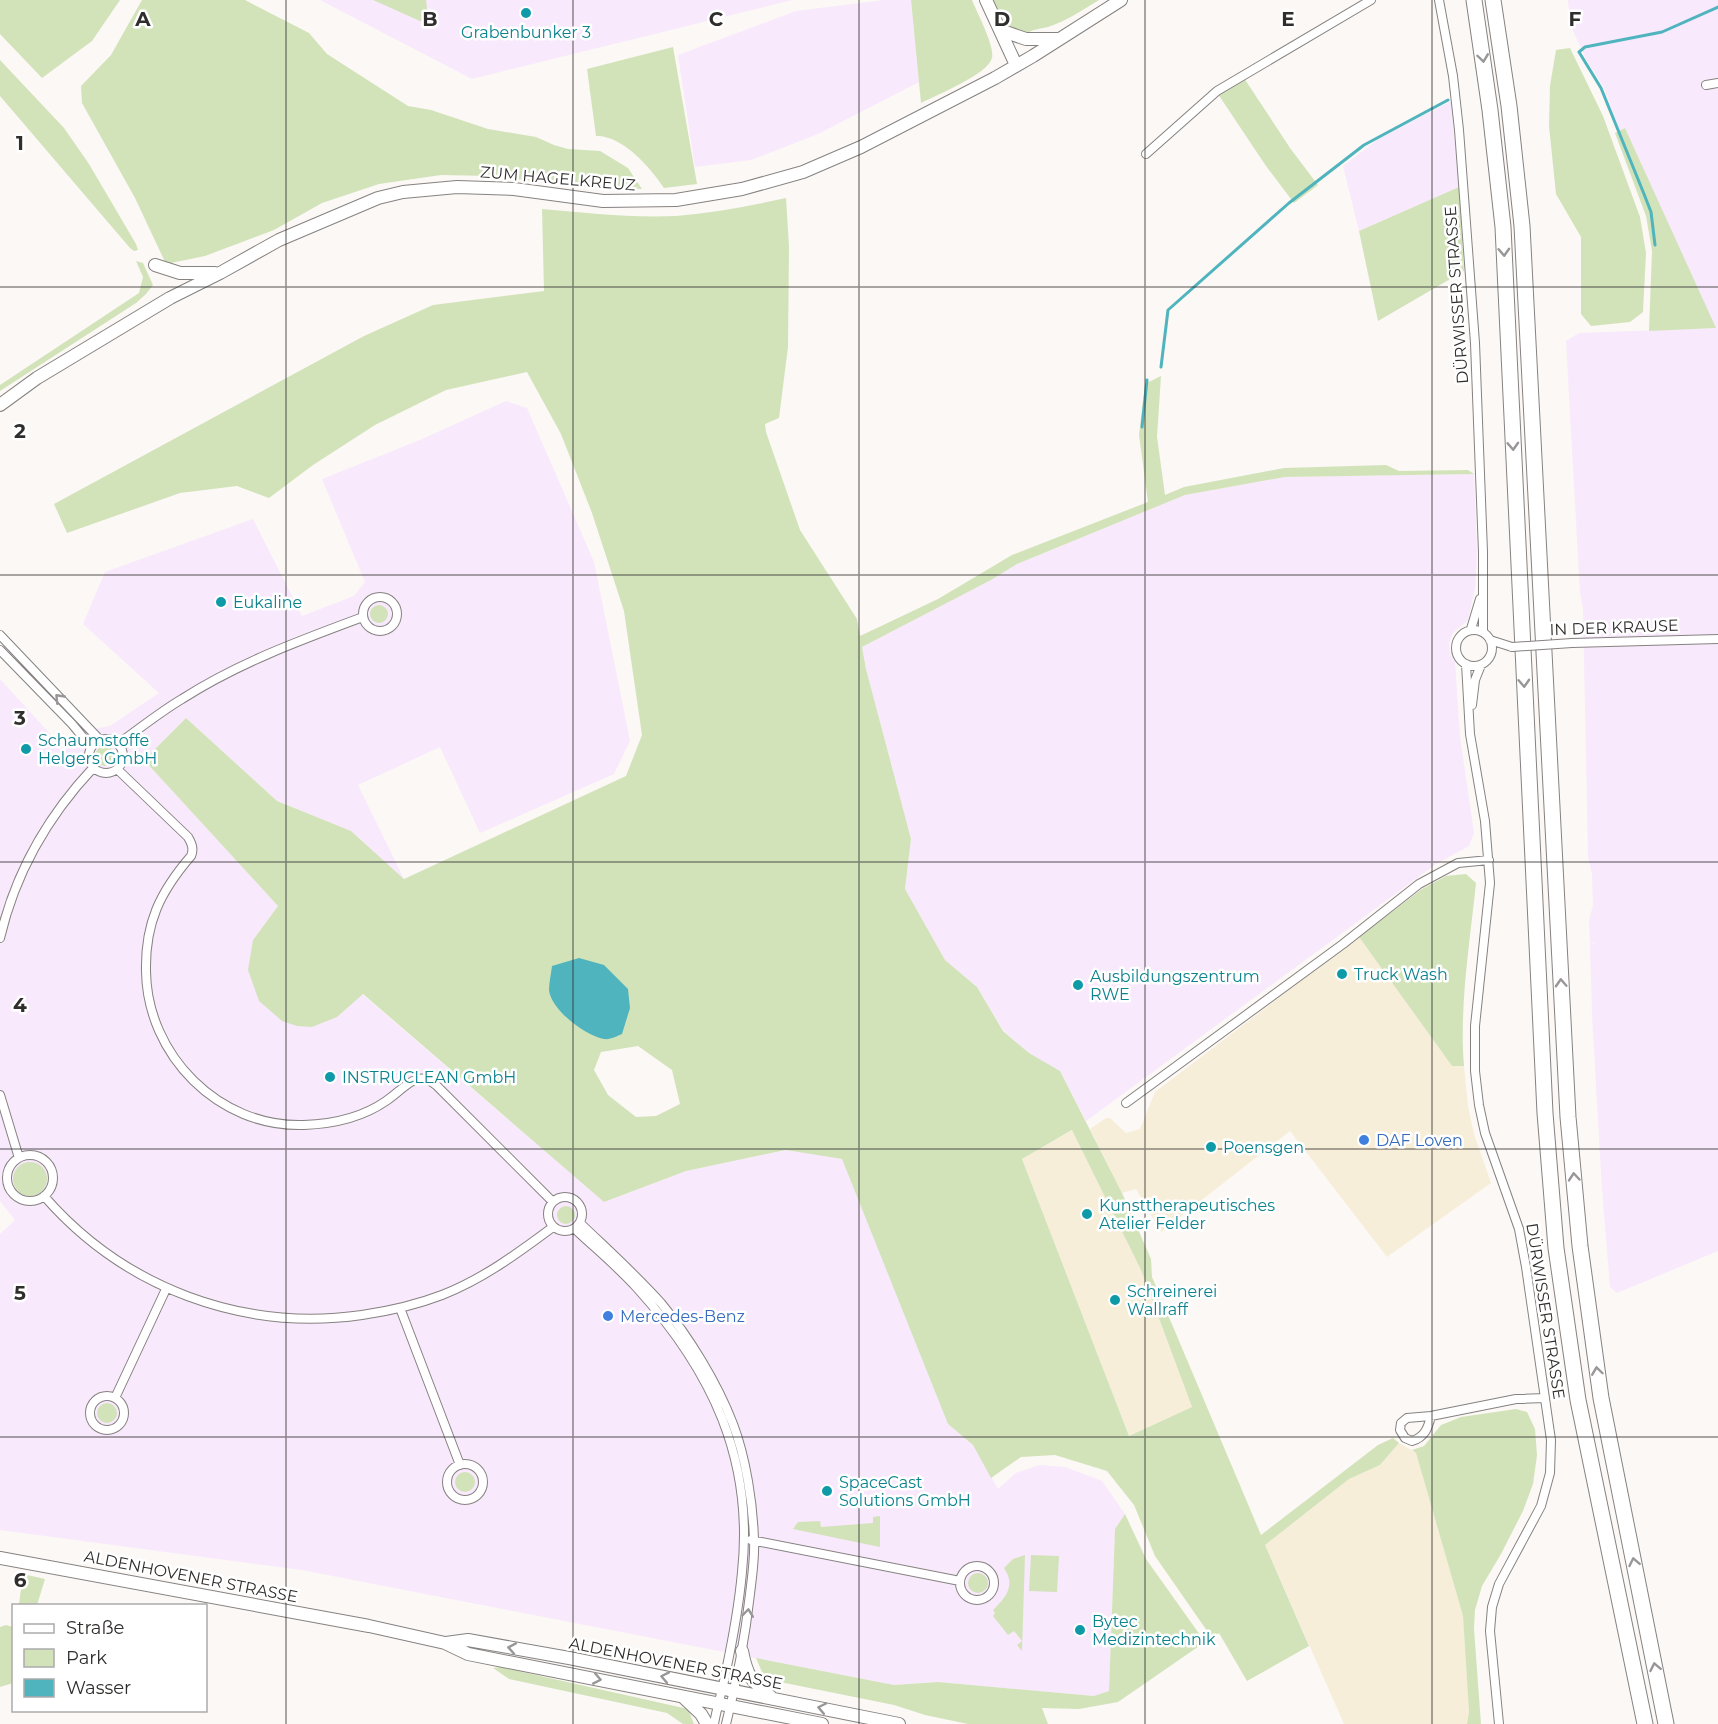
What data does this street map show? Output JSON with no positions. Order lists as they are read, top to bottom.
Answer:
{
  "streets": {
    "main road": ["ZUM HAGELKREUZ", "ALDENHOVENER STRASSE"],
    "street": ["DÜRWISSER STRASSE", "IN DER KRAUSE"]
  },
  "crossings": [
    ["DÜRWISSER STRASSE", "IN DER KRAUSE"]
  ],
  "places": [
    "Grabenbunker 3",
    "Eukaline",
    "Schaumstoffe Helgers GmbH",
    "Truck Wash",
    "Ausbildungszentrum RWE",
    "INSTRUCLEAN GmbH",
    "DAF Loven",
    "Poensgen",
    "Kunsttherapeutisches Atelier Felder",
    "Schreinerei Wallraff",
    "Mercedes-Benz",
    "SpaceCast Solutions GmbH",
    "Bytec Medizintechnik"
  ],
  "legend": ["Straße", "Park", "Wasser"],
  "grid": {
    "columns": [
      "A",
      "B",
      "C",
      "D",
      "E",
      "F"
    ],
    "rows": [
      "1",
      "2",
      "3",
      "4",
      "5",
      "6"
    ]
  }
}
